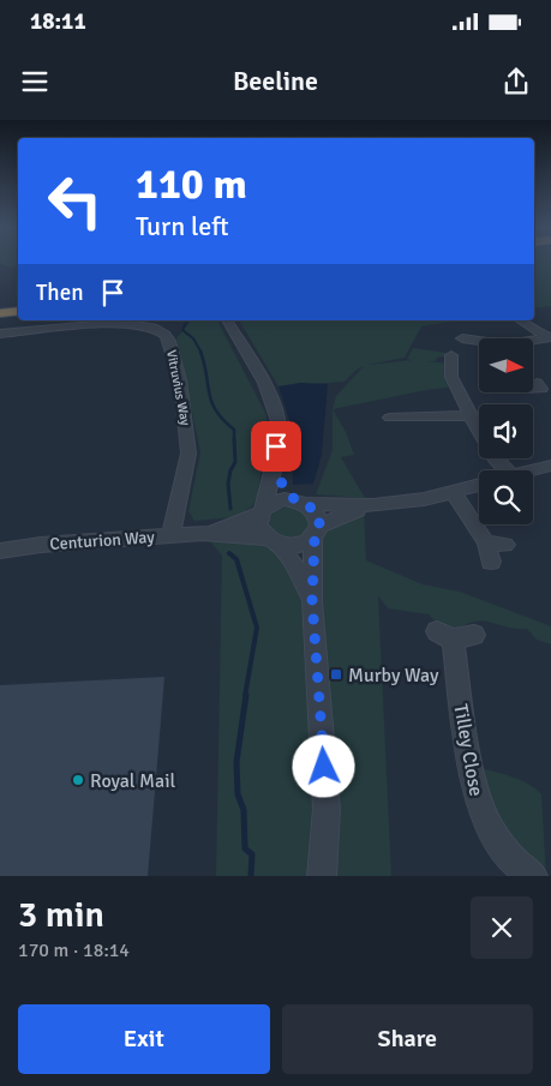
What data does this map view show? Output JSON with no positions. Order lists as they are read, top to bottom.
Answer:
{
  "streets": {
    "street": ["Vitruvius Way", "Centurion Way", "Tilley Close"]
  },
  "crossings": [
    ["Vitruvius Way", "Centurion Way"]
  ],
  "places": {
    "transit": ["Murby Way"],
    "other": ["Royal Mail"]
  },
  "north": "right",
  "page": {
    "status": "18:11",
    "header": "Beeline",
    "turn": ["110 m", "Turn left"],
    "then": "Then",
    "heading": ["3 min", "170 m · 18:14"],
    "buttons": ["Exit", "Share"]
  }
}
